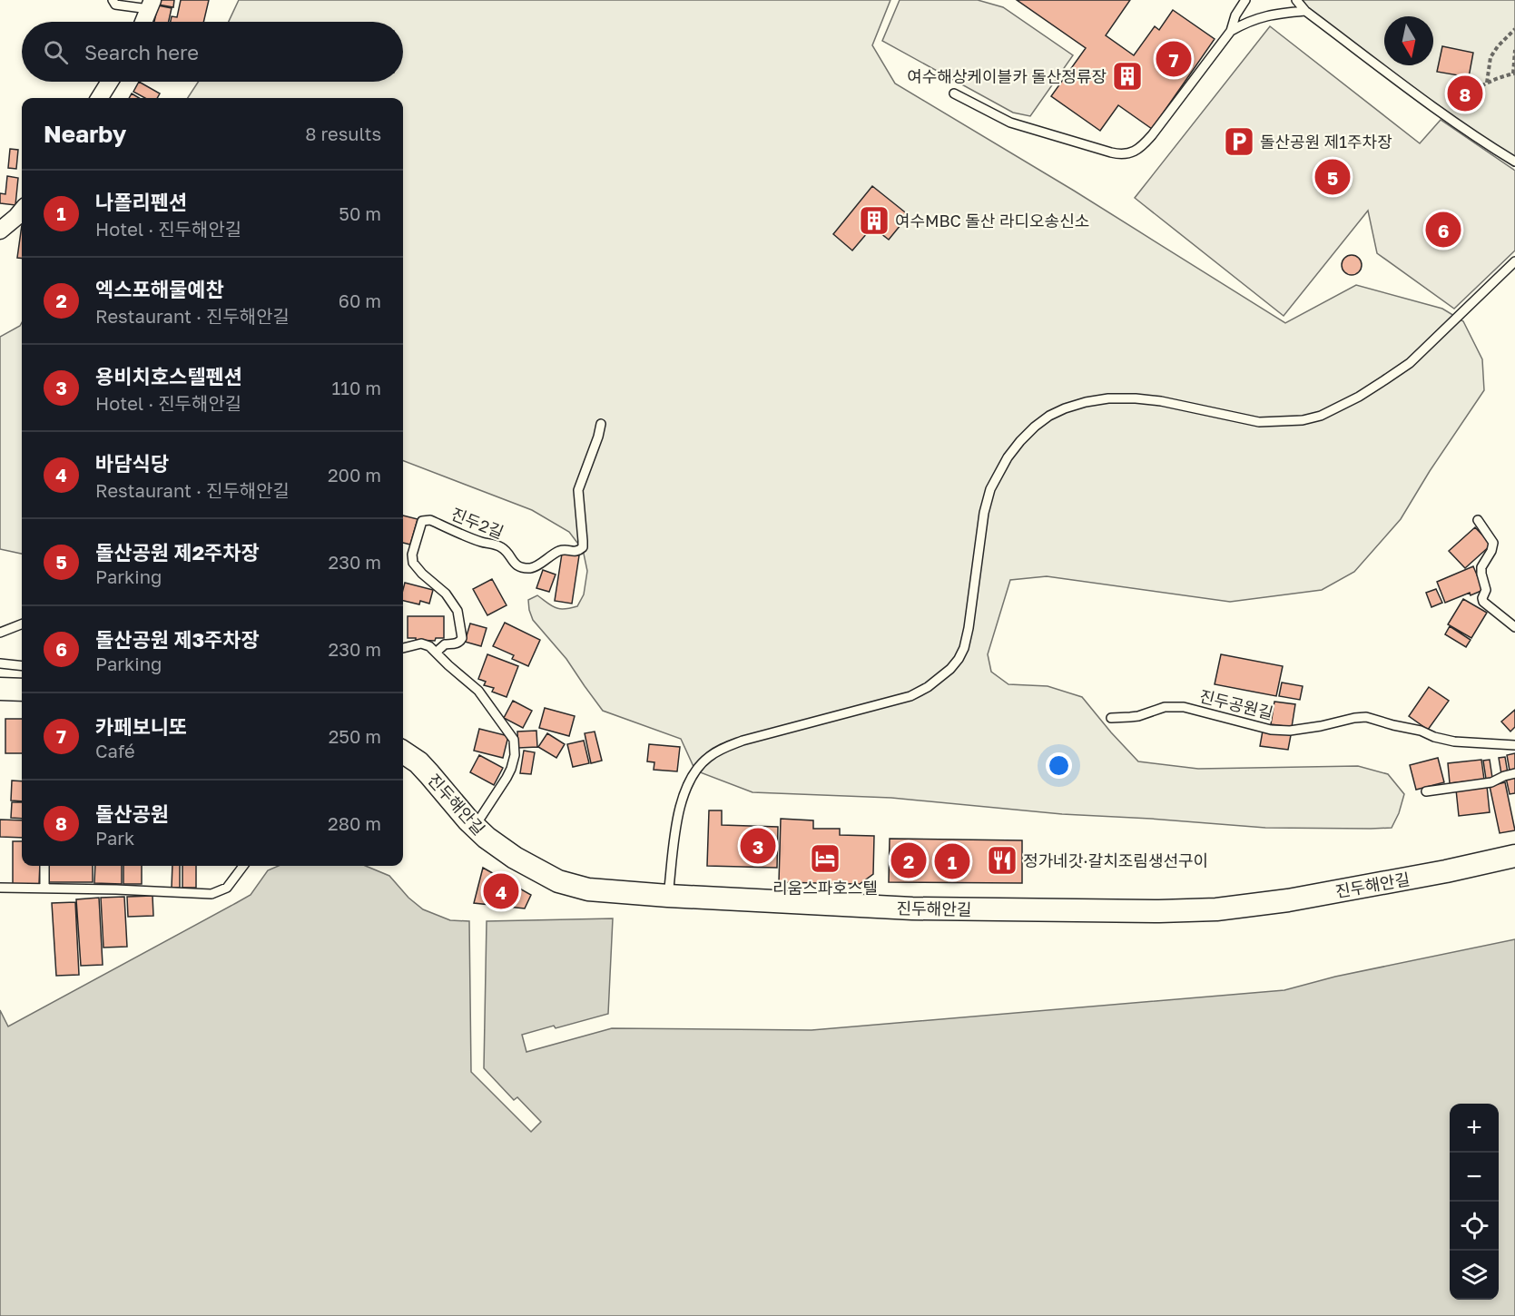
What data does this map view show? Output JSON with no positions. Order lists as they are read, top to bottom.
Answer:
{
  "streets": {
    "street": ["진두해안길"],
    "lane": ["진두2길", "진두공원길"]
  },
  "places": {
    "building": ["여수해상케이블카 돌산정류장", "여수MBC 돌산 라디오송신소"],
    "parking": ["돌산공원 제1주차장"],
    "hotel": ["리움스파호스텔"],
    "restaurant": ["정가네갓·갈치조림생선구이"]
  },
  "north": "bottom",
  "page": {
    "search": "Search here",
    "pins": [
      "7",
      "8",
      "5",
      "6",
      "3",
      "2",
      "1",
      "4"
    ],
    "heading": ["Nearby", "8 results"],
    "list": [
      {
        "mark": "1",
        "name": "나폴리펜션",
        "note": "Hotel · 진두해안길",
        "value": "50 m"
      },
      {
        "mark": "2",
        "name": "엑스포해물예찬",
        "note": "Restaurant · 진두해안길",
        "value": "60 m"
      },
      {
        "mark": "3",
        "name": "용비치호스텔펜션",
        "note": "Hotel · 진두해안길",
        "value": "110 m"
      },
      {
        "mark": "4",
        "name": "바담식당",
        "note": "Restaurant · 진두해안길",
        "value": "200 m"
      },
      {
        "mark": "5",
        "name": "돌산공원 제2주차장",
        "note": "Parking",
        "value": "230 m"
      },
      {
        "mark": "6",
        "name": "돌산공원 제3주차장",
        "note": "Parking",
        "value": "230 m"
      },
      {
        "mark": "7",
        "name": "카페보니또",
        "note": "Café",
        "value": "250 m"
      },
      {
        "mark": "8",
        "name": "돌산공원",
        "note": "Park",
        "value": "280 m"
      }
    ],
    "map_buttons": ["+", "−"]
  }
}
